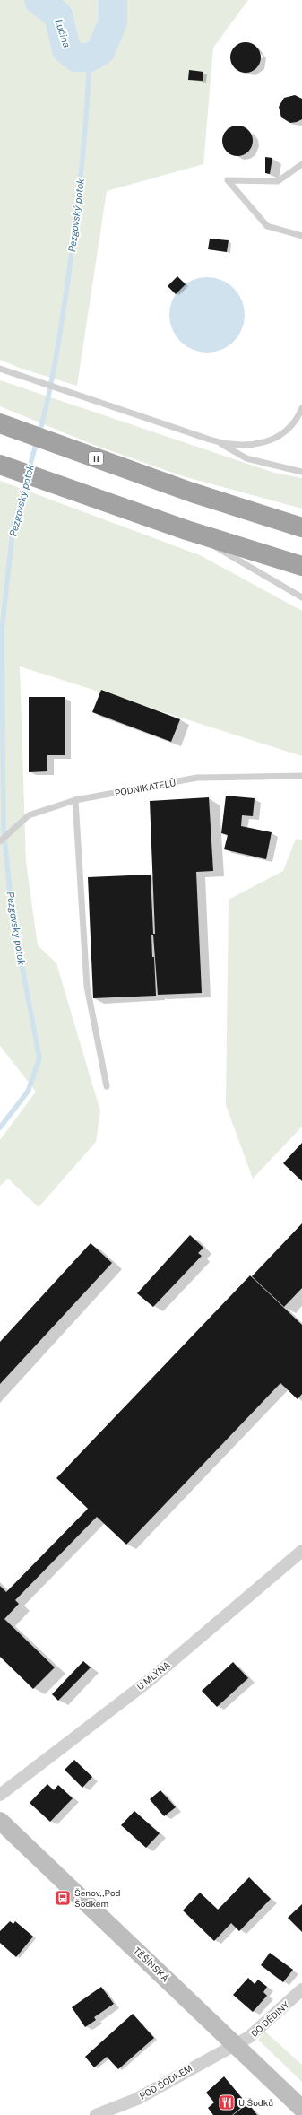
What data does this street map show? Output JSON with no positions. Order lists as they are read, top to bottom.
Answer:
{
  "streets": {
    "highway": ["11"],
    "main road": ["TĚŠÍNSKÁ"],
    "street": ["U MLÝNA", "DO DĚDINY", "POD ŠODKEM"],
    "lane": ["PODNIKATELŮ"]
  },
  "crossings": [
    ["TĚŠÍNSKÁ", "DO DĚDINY"],
    ["TĚŠÍNSKÁ", "POD ŠODKEM"],
    ["DO DĚDINY", "POD ŠODKEM"]
  ],
  "water": ["Lučina", "Pezgovský potok"],
  "places": {
    "bus stop": ["Šenov,,Pod Šodkem"],
    "restaurant": ["U Šodků"]
  }
}
